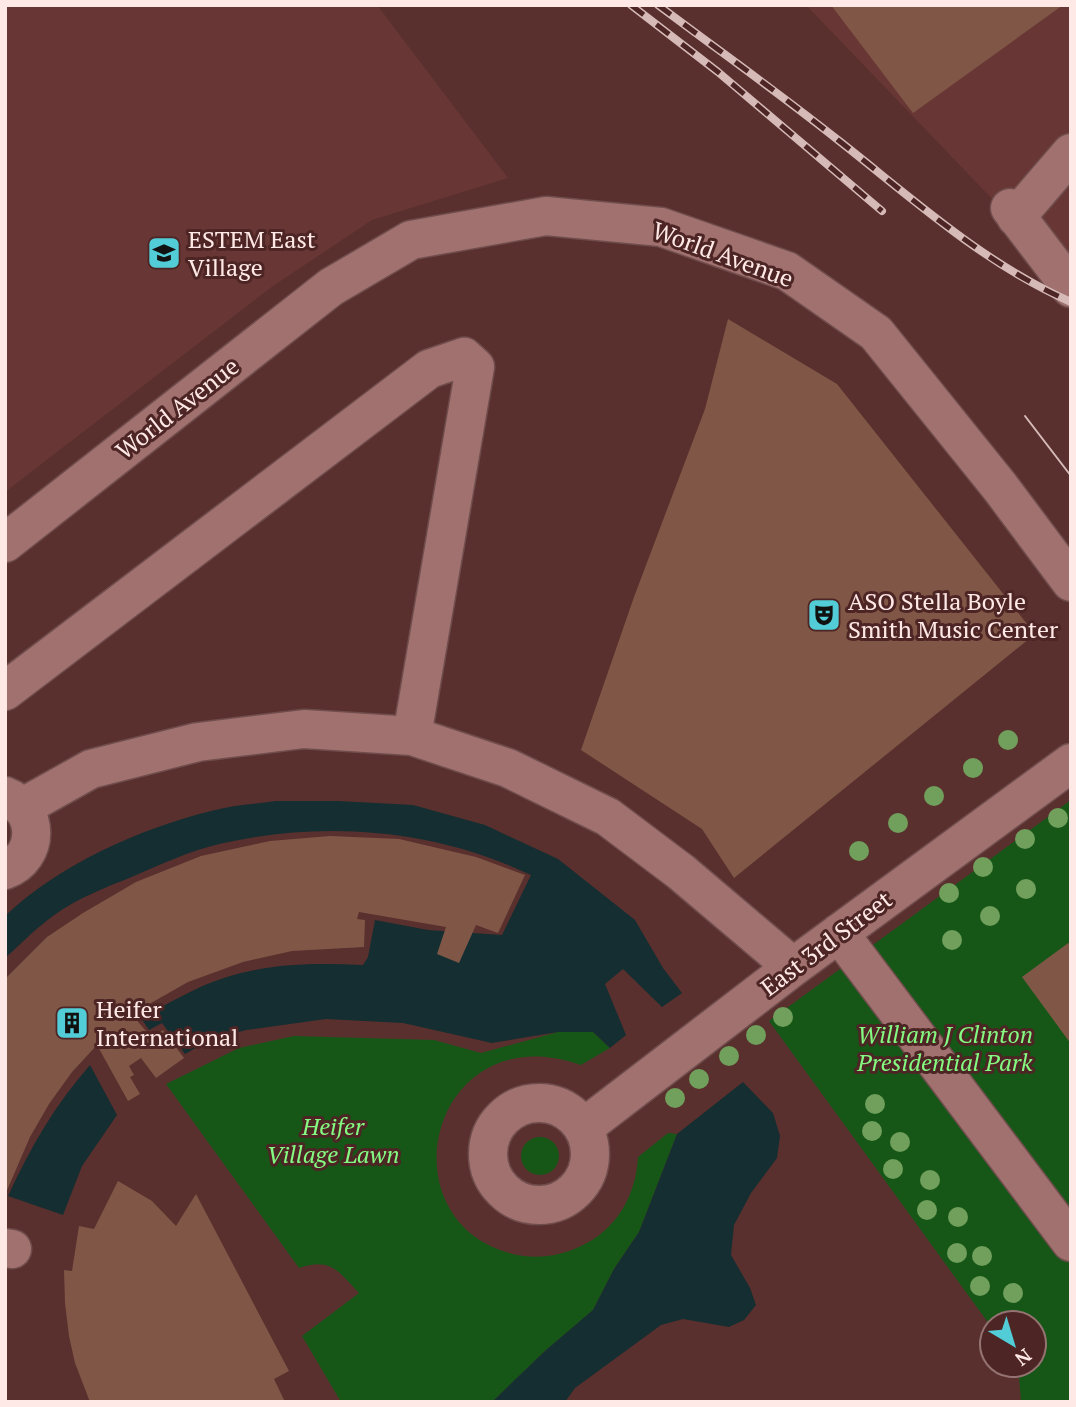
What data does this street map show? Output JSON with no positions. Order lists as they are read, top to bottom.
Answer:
{
  "streets": {
    "street": ["World Avenue", "East 3rd Street"]
  },
  "parks": ["William J Clinton Presidential Park", "Heifer Village Lawn"],
  "places": {
    "school or university": ["ESTEM East Village"],
    "theatre": ["ASO Stella Boyle Smith Music Center"],
    "building": ["Heifer International"]
  },
  "north": "bottom right"
}
